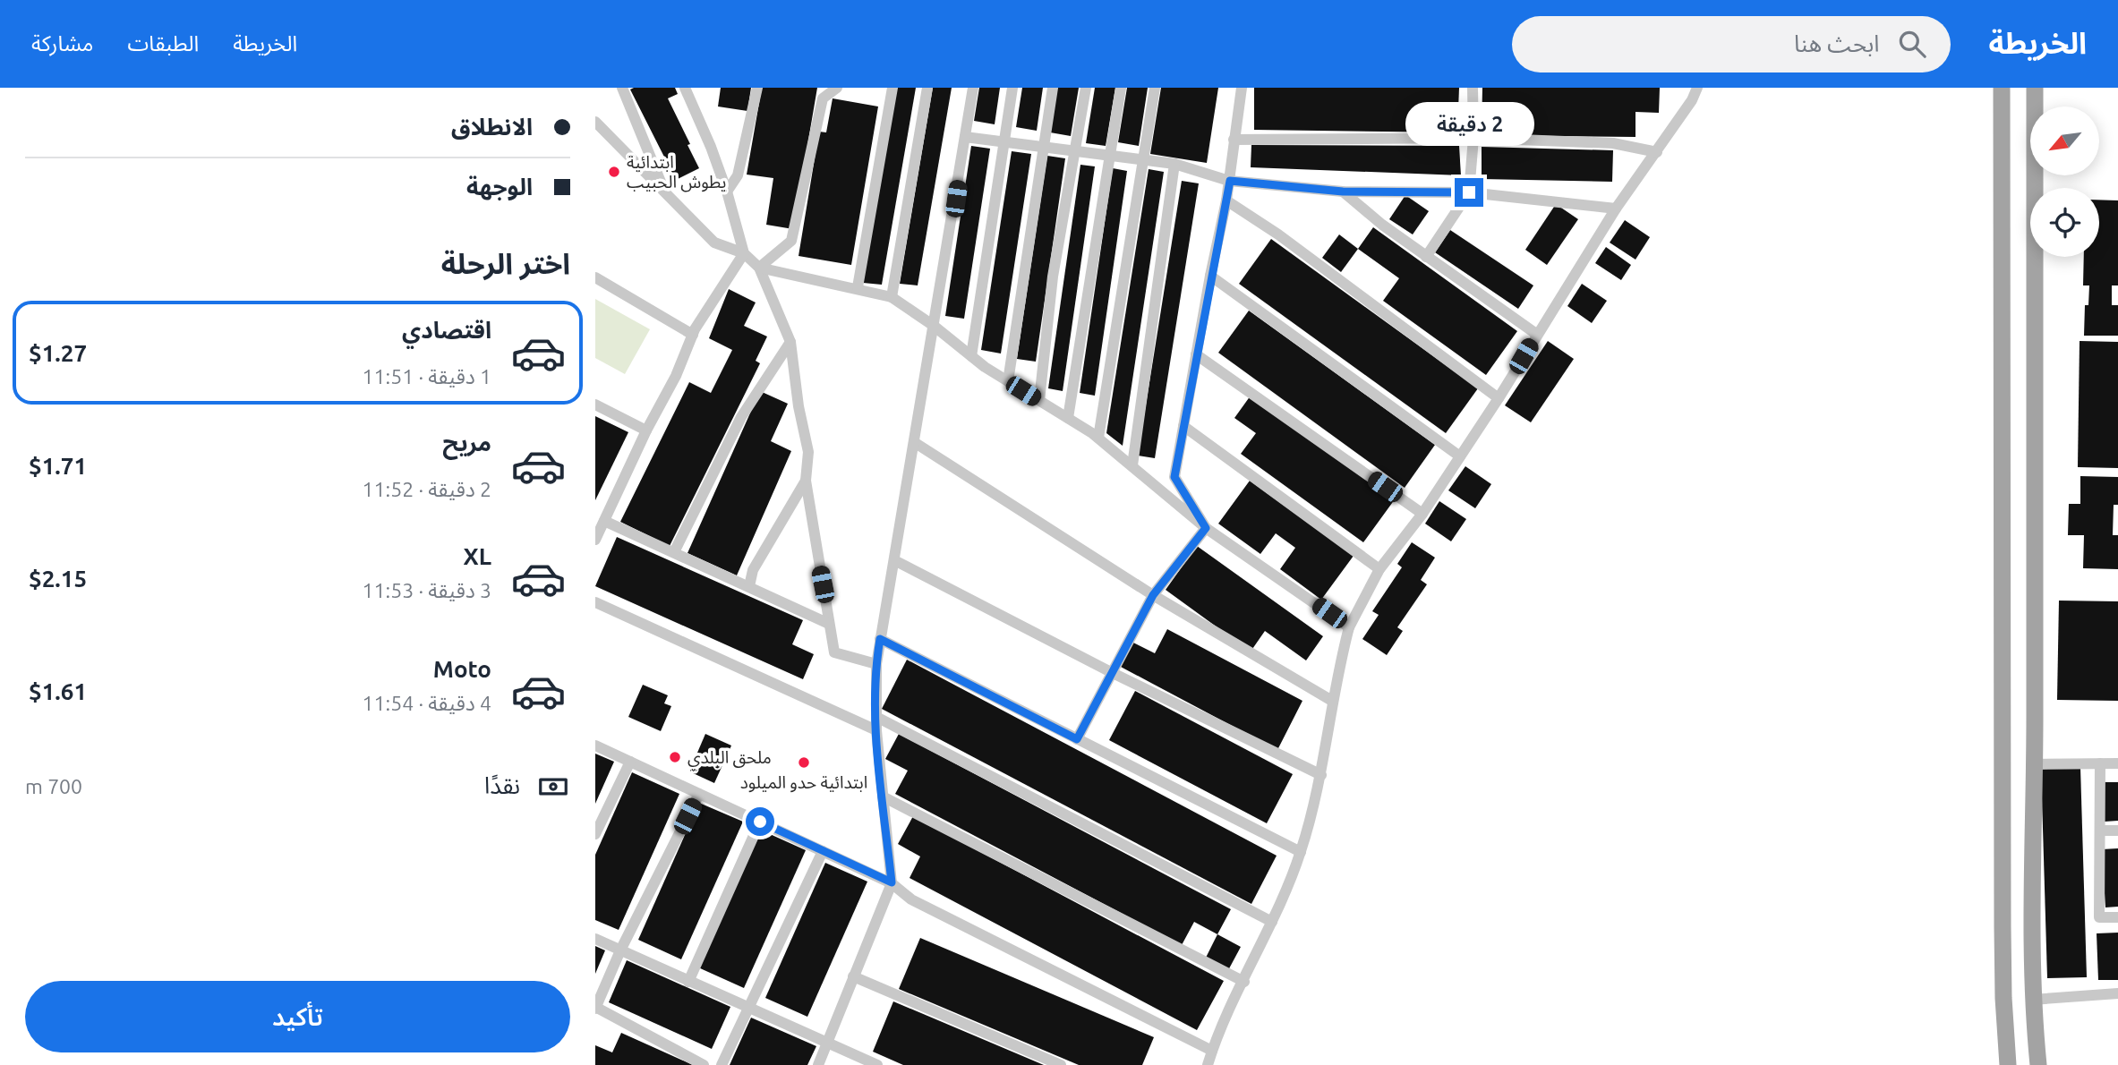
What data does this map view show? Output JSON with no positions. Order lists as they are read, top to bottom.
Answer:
{
  "places": ["ابتدائية يطوش الحبيب", "ملحق البلدي", "ابتدائية حدو الميلود"],
  "north": "bottom left",
  "page": {
    "header": "الخريطة",
    "search": "ابحث هنا",
    "nav": ["الخريطة", "الطبقات", "مشاركة"],
    "banner": ["الانطلاق", "الوجهة"],
    "bubble": "2 دقيقة",
    "heading": "اختر الرحلة",
    "list": [
      {
        "name": "اقتصادي",
        "note": "1 دقيقة · 11:51",
        "value": "$1.27"
      },
      {
        "name": "مريح",
        "note": "2 دقيقة · 11:52",
        "value": "$1.71"
      },
      {
        "name": "XL",
        "note": "3 دقيقة · 11:53",
        "value": "$2.15"
      },
      {
        "name": "Moto",
        "note": "4 دقيقة · 11:54",
        "value": "$1.61"
      }
    ],
    "pay": ["نقدًا", "700 m"],
    "buttons": "تأكيد"
  }
}
